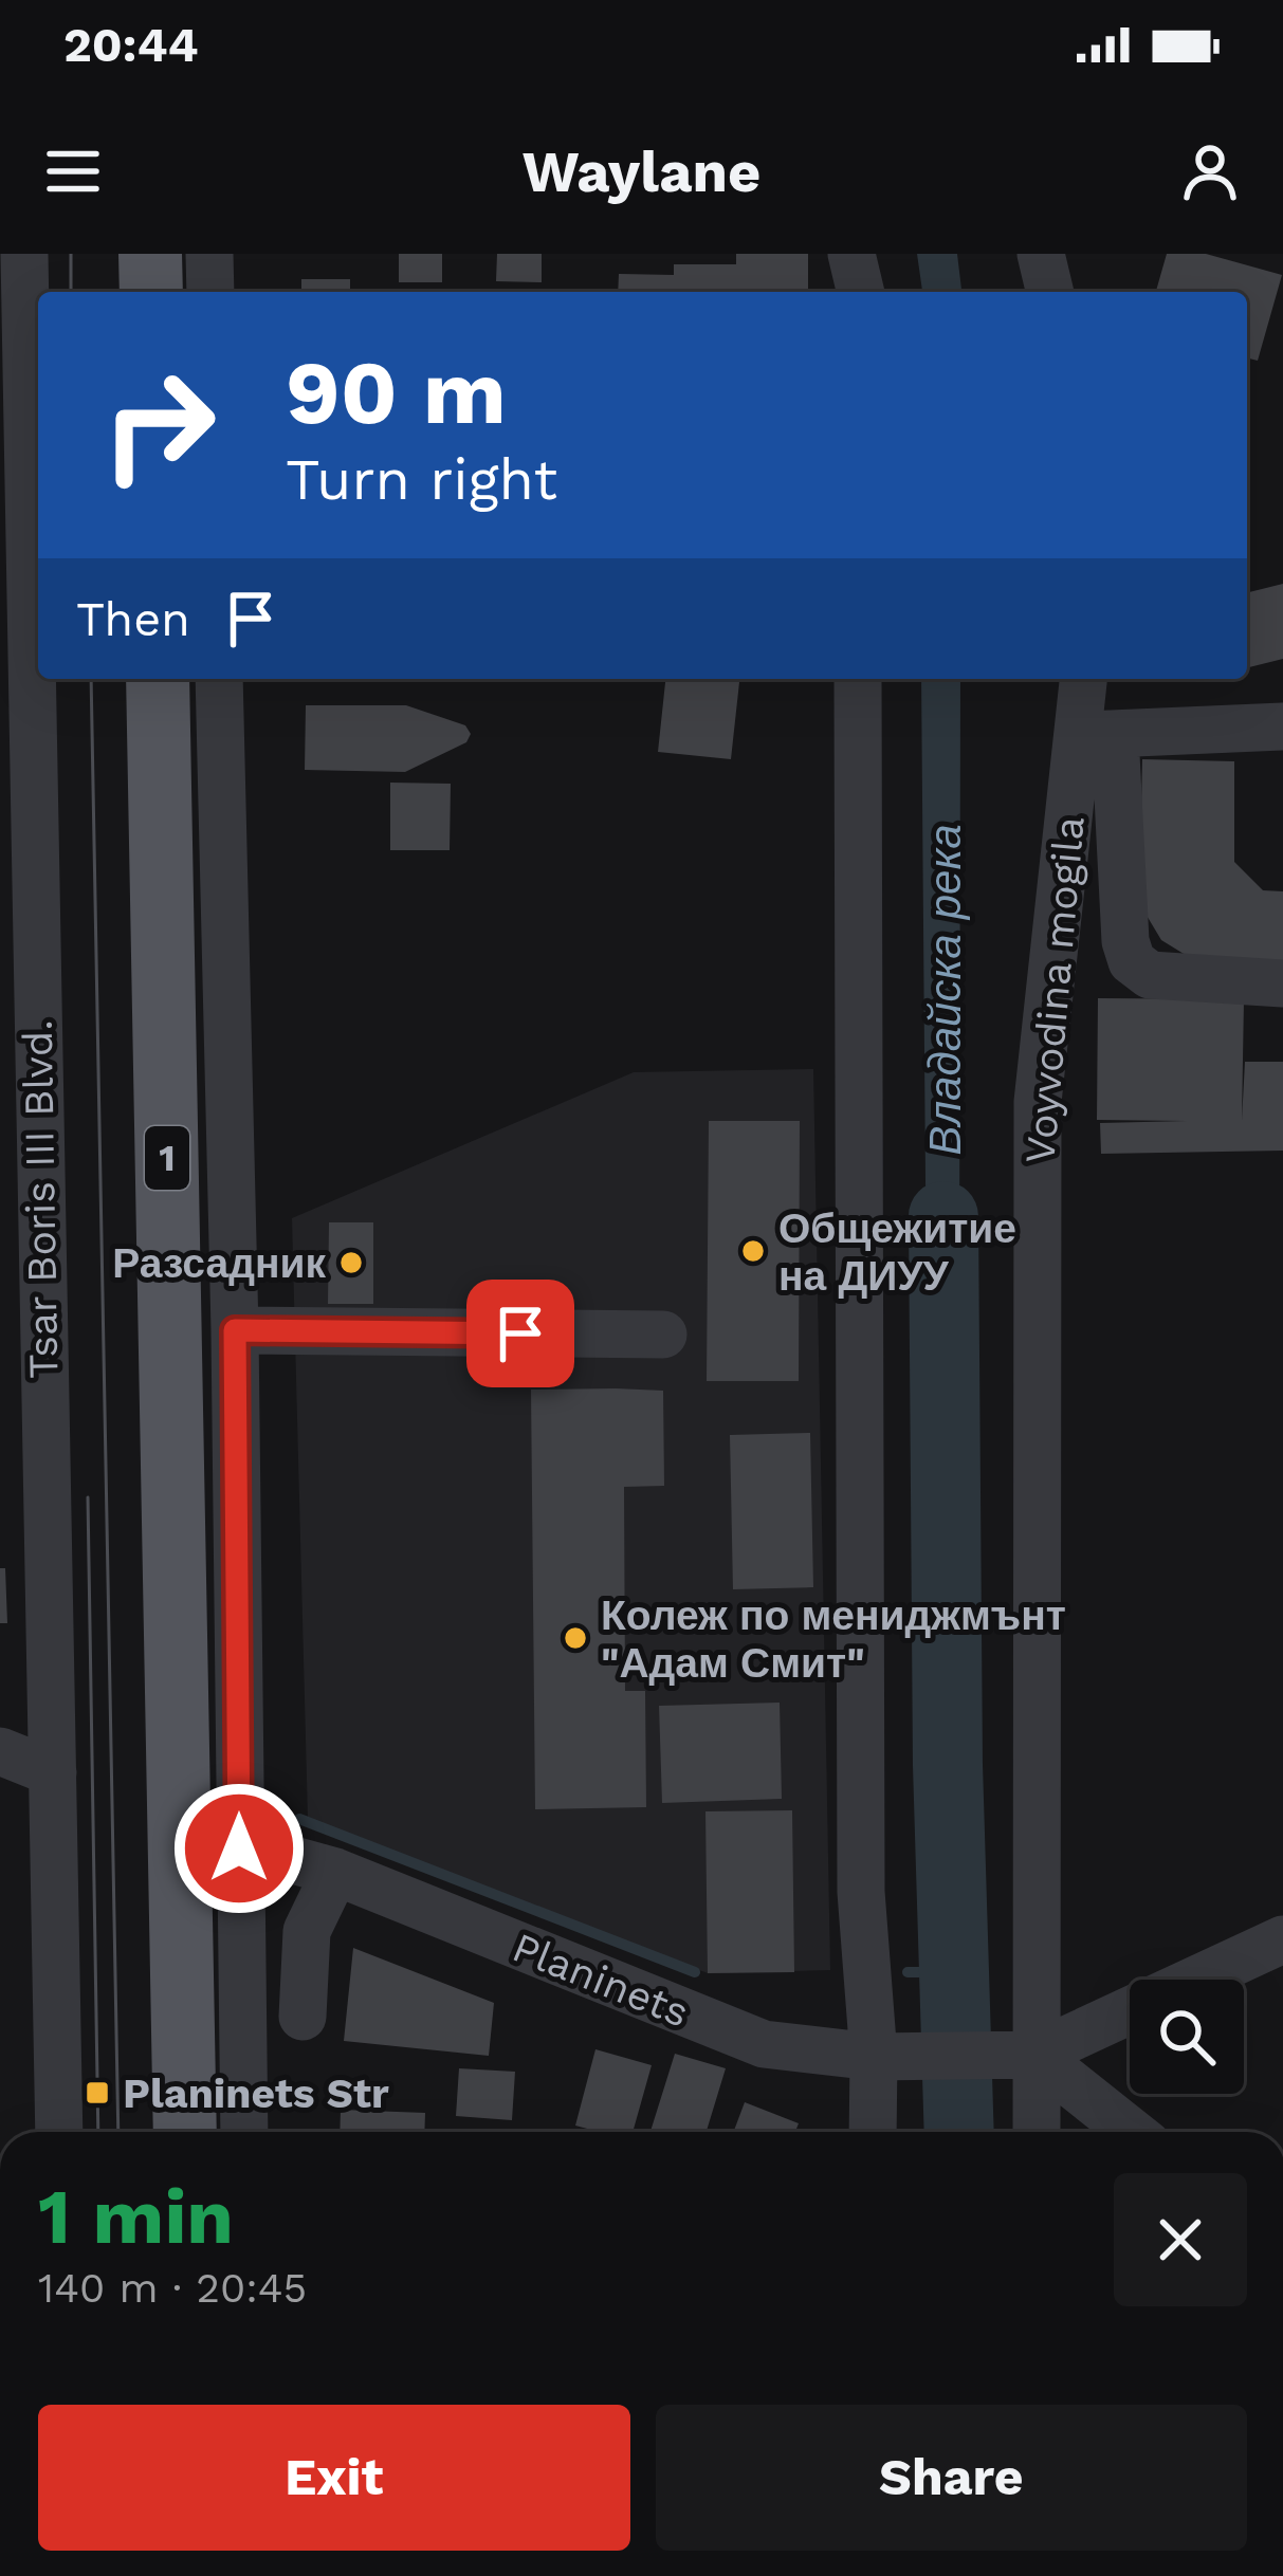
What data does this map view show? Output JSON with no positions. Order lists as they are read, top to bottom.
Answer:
{
  "streets": {
    "main road": ["1"],
    "street": ["Voyvodina mogila", "Tsar Boris III Blvd.", "Planinets"]
  },
  "crossings": [
    ["Voyvodina mogila", "Planinets"],
    ["1", "Planinets"]
  ],
  "water": ["Владайска река"],
  "places": {
    "other": ["Общежитие на ДИУУ", "Разсадник", "Колеж по мениджмънт \"Адам Смит\""],
    "transit": ["Planinets Str"]
  },
  "page": {
    "status": "20:44",
    "header": "Waylane",
    "turn": ["90 m", "Turn right"],
    "then": "Then",
    "heading": ["1 min", "140 m · 20:45"],
    "buttons": ["Exit", "Share"]
  }
}
